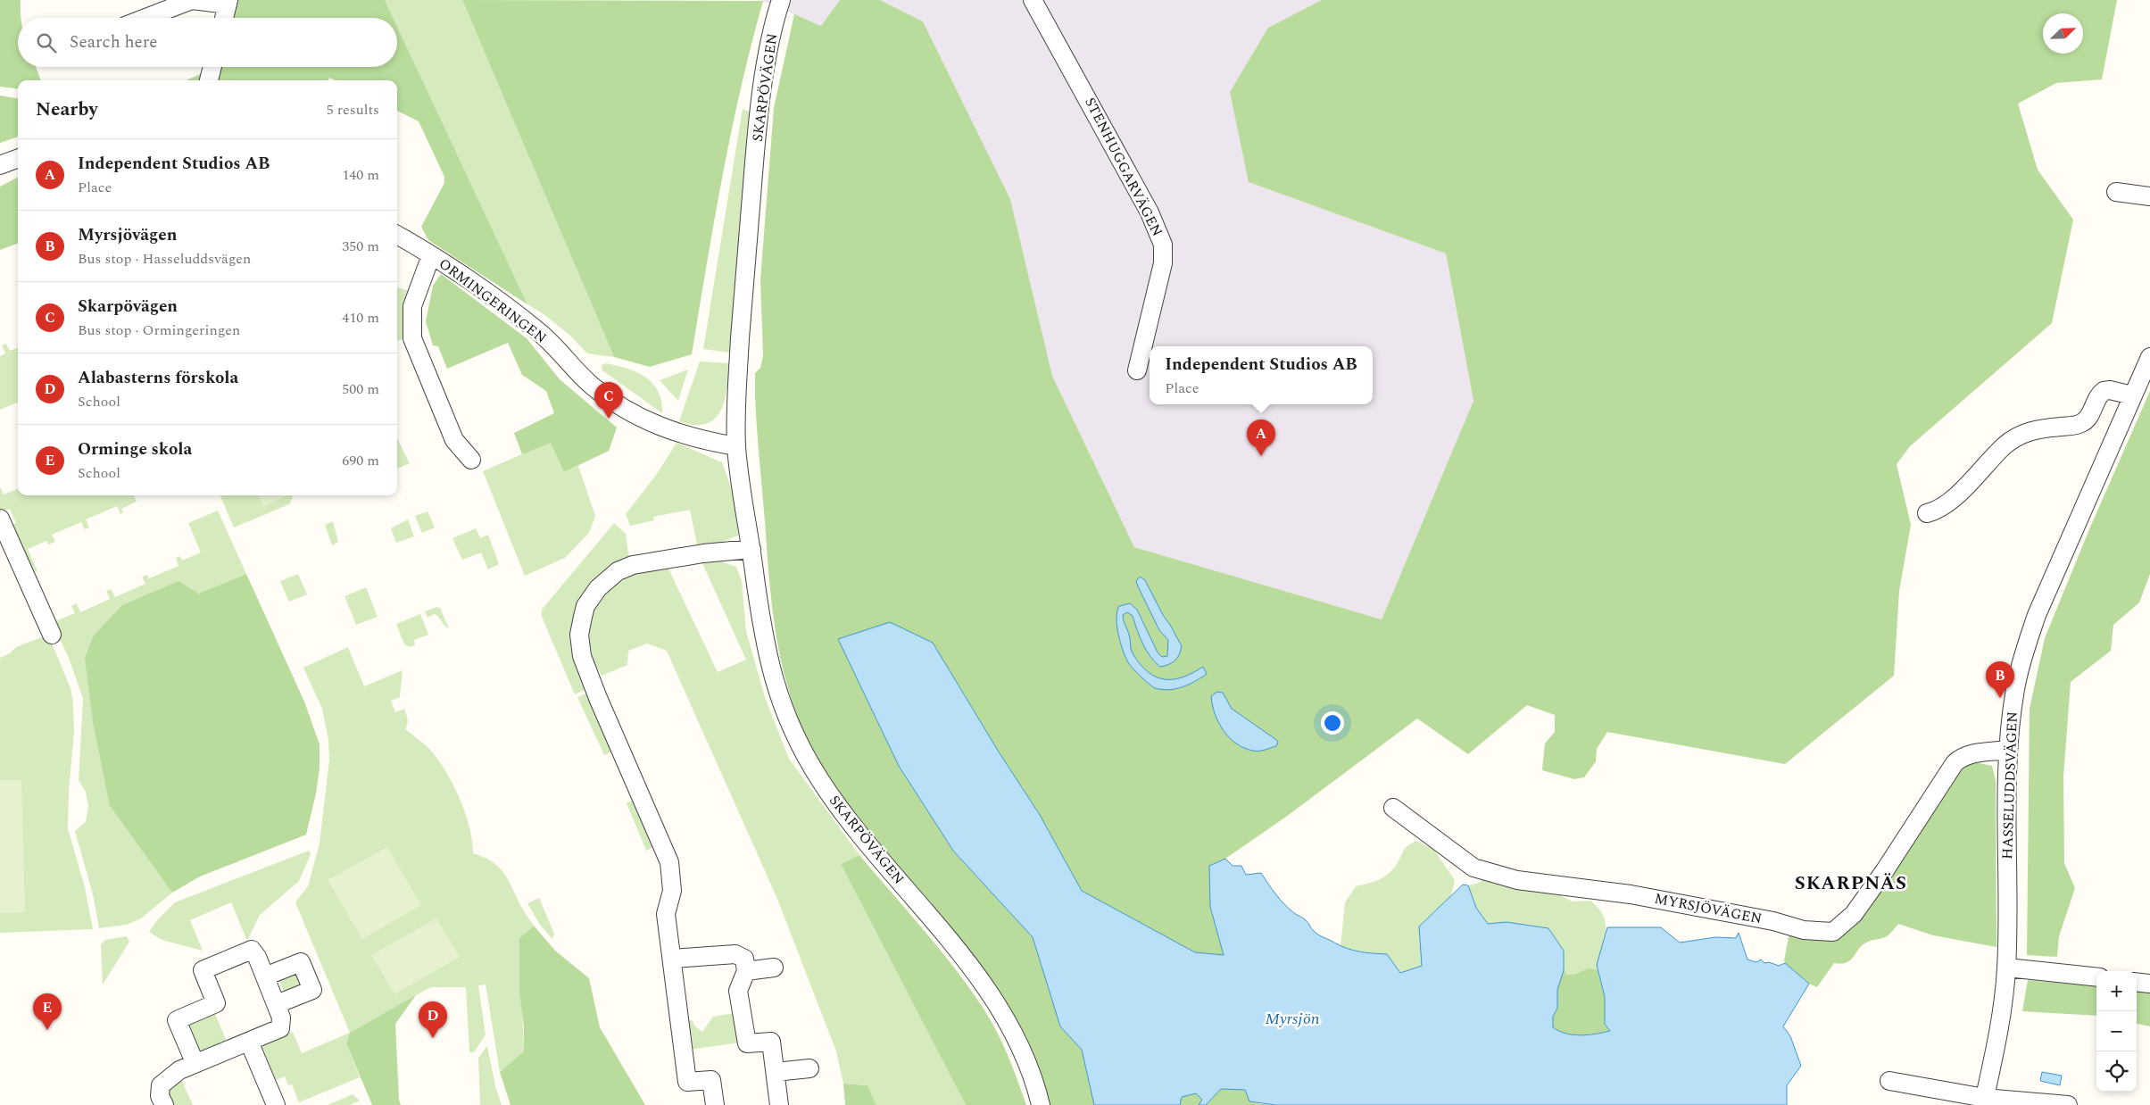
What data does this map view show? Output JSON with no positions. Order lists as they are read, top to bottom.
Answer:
{
  "streets": {
    "street": [
      "SKARPÖVÄGEN",
      "STENHUGGARVÄGEN",
      "ORMINGERINGEN",
      "HASSELUDDSVÄGEN",
      "MYRSJÖVÄGEN"
    ]
  },
  "crossings": [
    ["SKARPÖVÄGEN", "ORMINGERINGEN"],
    ["HASSELUDDSVÄGEN", "MYRSJÖVÄGEN"]
  ],
  "districts": ["SKARPNÄS"],
  "water": ["Myrsjön"],
  "north": "top right",
  "page": {
    "search": "Search here",
    "heading": ["Nearby", "5 results"],
    "list": [
      {
        "mark": "A",
        "name": "Independent Studios AB",
        "note": "Place",
        "value": "140 m"
      },
      {
        "mark": "B",
        "name": "Myrsjövägen",
        "note": "Bus stop · Hasseluddsvägen",
        "value": "350 m"
      },
      {
        "mark": "C",
        "name": "Skarpövägen",
        "note": "Bus stop · Ormingeringen",
        "value": "410 m"
      },
      {
        "mark": "D",
        "name": "Alabasterns förskola",
        "note": "School",
        "value": "500 m"
      },
      {
        "mark": "E",
        "name": "Orminge skola",
        "note": "School",
        "value": "690 m"
      }
    ],
    "popup": ["Independent Studios AB", "Place"],
    "pins": [
      "C",
      "A",
      "B",
      "E",
      "D"
    ],
    "map_buttons": ["+", "−"]
  }
}
